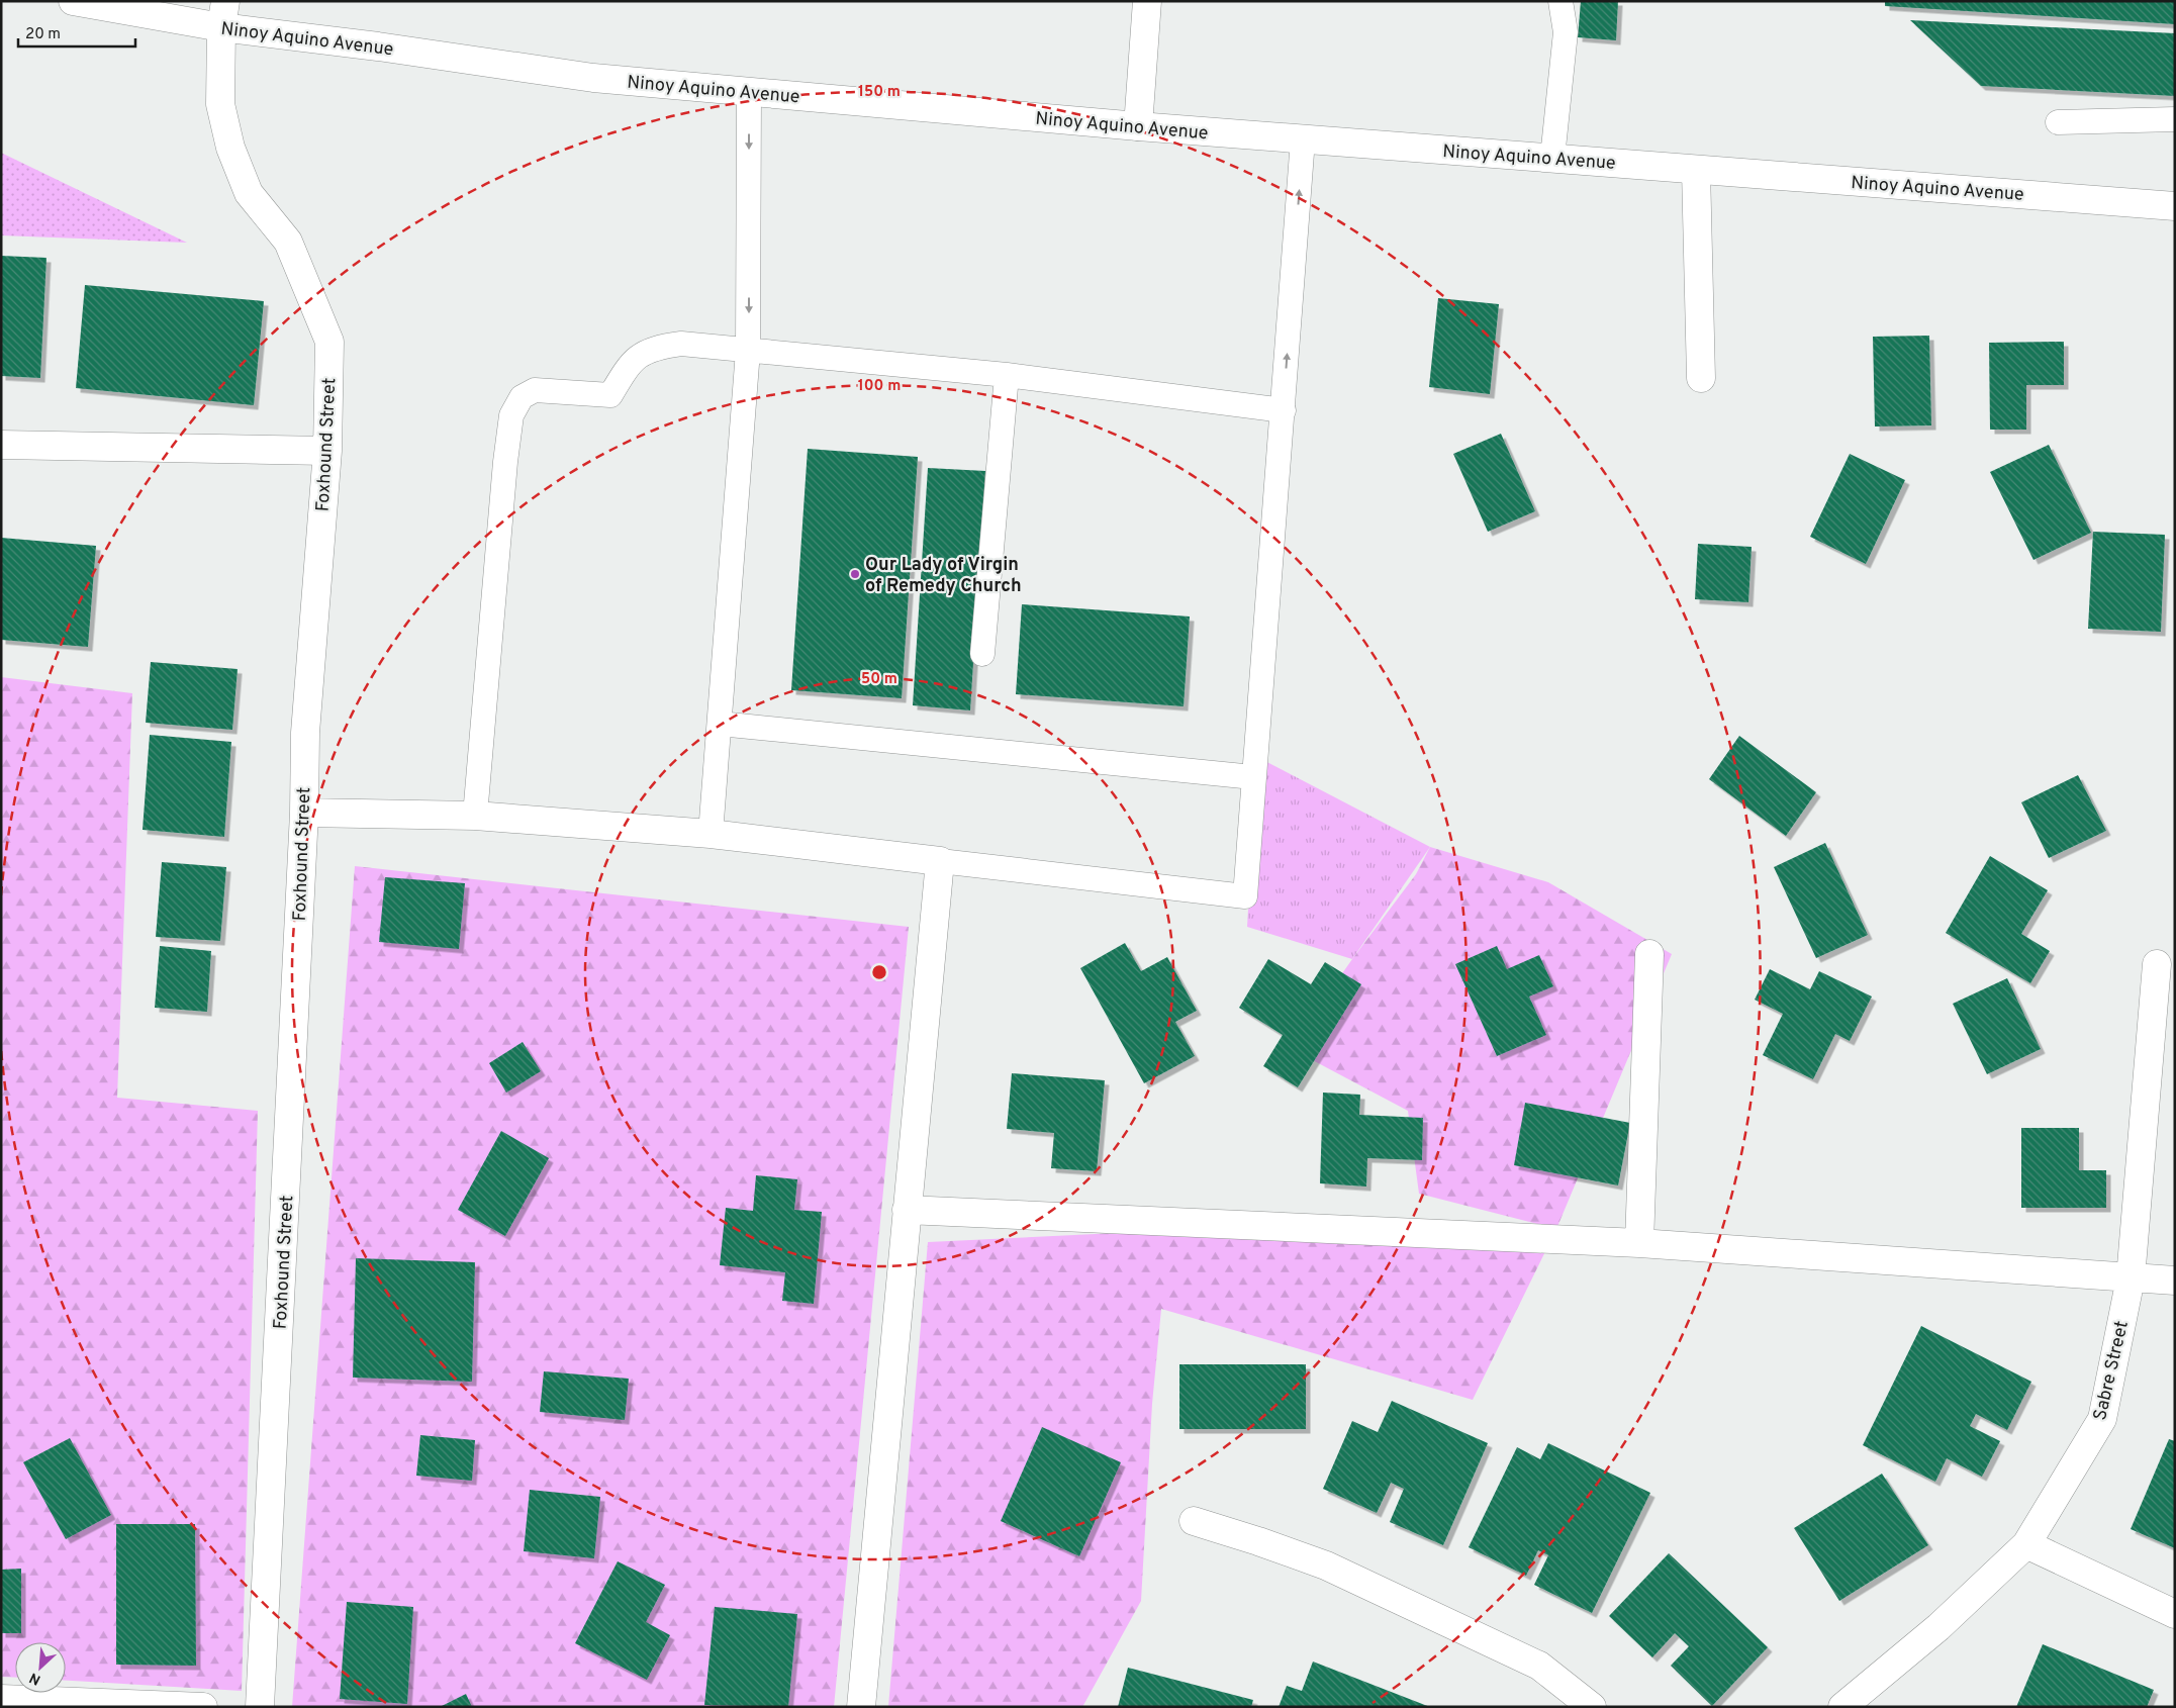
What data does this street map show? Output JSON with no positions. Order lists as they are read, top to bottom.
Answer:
{
  "streets": {
    "street": ["Ninoy Aquino Avenue", "Foxhound Street", "Sabre Street"]
  },
  "crossings": [
    ["Ninoy Aquino Avenue", "Foxhound Street"]
  ],
  "places": ["Our Lady of Virgin of Remedy Church"],
  "scale_bar": "20 m",
  "north": "bottom left",
  "rings": ["150 m", "100 m", "50 m"]
}
